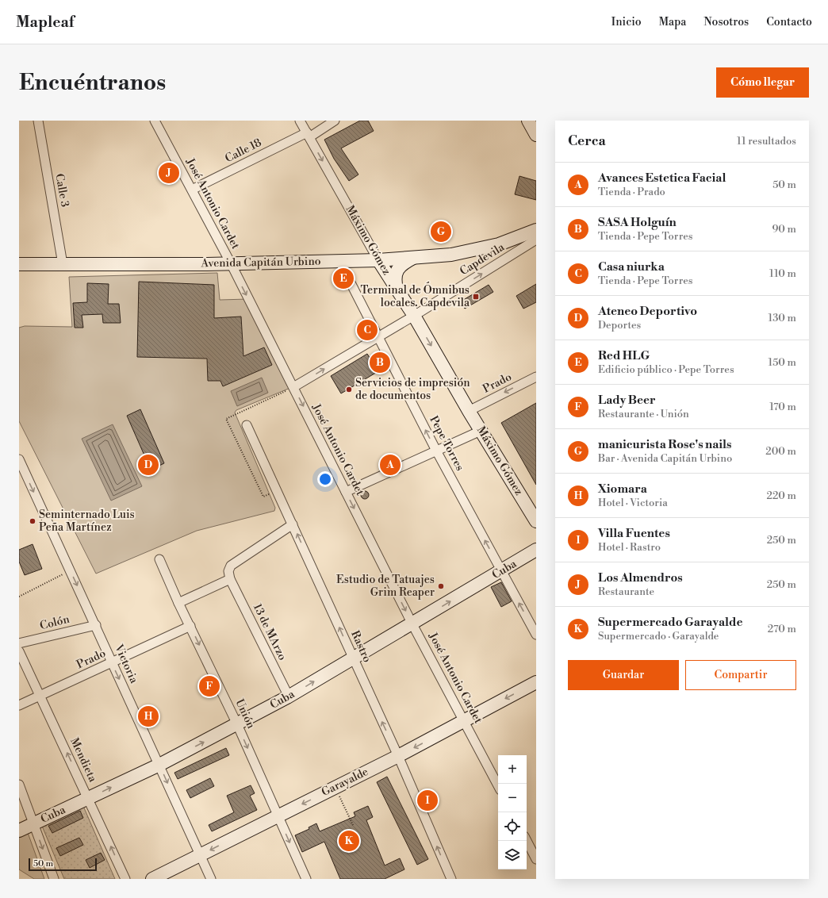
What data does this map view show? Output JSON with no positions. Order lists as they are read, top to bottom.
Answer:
{
  "streets": {
    "street": [
      "Calle 18",
      "Calle 3",
      "José Antonio Cardet",
      "Máximo Gómez",
      "Capdevila",
      "Avenida Capitán Urbino",
      "Prado",
      "Pepe Torres",
      "Cuba",
      "Colón",
      "13 de MArzo",
      "Rastro",
      "Victoria",
      "Unión",
      "Mendieta",
      "Garayalde"
    ]
  },
  "crossings": [
    ["Calle 18", "José Antonio Cardet"],
    ["Calle 18", "Máximo Gómez"],
    ["Calle 3", "Avenida Capitán Urbino"],
    ["José Antonio Cardet", "Capdevila"],
    ["José Antonio Cardet", "Avenida Capitán Urbino"],
    ["José Antonio Cardet", "Cuba"],
    ["José Antonio Cardet", "Garayalde"],
    ["Máximo Gómez", "Capdevila"],
    ["Máximo Gómez", "Avenida Capitán Urbino"],
    ["Máximo Gómez", "Prado"],
    ["Capdevila", "Pepe Torres"],
    ["Avenida Capitán Urbino", "Pepe Torres"],
    ["Prado", "Victoria"],
    ["Prado", "Unión"],
    ["Prado", "Mendieta"],
    ["Pepe Torres", "Cuba"],
    ["Cuba", "13 de MArzo"],
    ["Cuba", "Rastro"],
    ["Cuba", "Victoria"],
    ["Cuba", "Unión"],
    ["Cuba", "Mendieta"],
    ["Colón", "Victoria"],
    ["Rastro", "Garayalde"],
    ["Victoria", "Garayalde"],
    ["Unión", "Garayalde"]
  ],
  "one_way": [
    "José Antonio Cardet",
    "Máximo Gómez",
    "Capdevila",
    "Pepe Torres",
    "Cuba",
    "Rastro",
    "Victoria",
    "Unión",
    "Garayalde"
  ],
  "places": {
    "transit": ["Terminal de Ómnibus locales. Capdevila"],
    "other": ["Servicios de impresión de documentos", "Seminternado Luis Peña Martínez", "Estudio de Tatuajes Grim Reaper"]
  },
  "scale_bar": "50 m",
  "page": {
    "header": "Mapleaf",
    "nav": [
      "Inicio",
      "Mapa",
      "Nosotros",
      "Contacto"
    ],
    "buttons": [
      "Cómo llegar",
      ["Guardar", "Compartir"]
    ],
    "title": "Encuéntranos",
    "heading": ["Cerca", "11 resultados"],
    "pins": [
      "J",
      "G",
      "E",
      "C",
      "B",
      "A",
      "D",
      "F",
      "H",
      "I",
      "K"
    ],
    "list": [
      {
        "mark": "A",
        "name": "Avances Estetica Facial",
        "note": "Tienda · Prado",
        "value": "50 m"
      },
      {
        "mark": "B",
        "name": "SASA Holguín",
        "note": "Tienda · Pepe Torres",
        "value": "90 m"
      },
      {
        "mark": "C",
        "name": "Casa niurka",
        "note": "Tienda · Pepe Torres",
        "value": "110 m"
      },
      {
        "mark": "D",
        "name": "Ateneo Deportivo",
        "note": "Deportes",
        "value": "130 m"
      },
      {
        "mark": "E",
        "name": "Red HLG",
        "note": "Edificio público · Pepe Torres",
        "value": "150 m"
      },
      {
        "mark": "F",
        "name": "Lady Beer",
        "note": "Restaurante · Unión",
        "value": "170 m"
      },
      {
        "mark": "G",
        "name": "manicurista Rose's nails",
        "note": "Bar · Avenida Capitán Urbino",
        "value": "200 m"
      },
      {
        "mark": "H",
        "name": "Xiomara",
        "note": "Hotel · Victoria",
        "value": "220 m"
      },
      {
        "mark": "I",
        "name": "Villa Fuentes",
        "note": "Hotel · Rastro",
        "value": "250 m"
      },
      {
        "mark": "J",
        "name": "Los Almendros",
        "note": "Restaurante",
        "value": "250 m"
      },
      {
        "mark": "K",
        "name": "Supermercado Garayalde",
        "note": "Supermercado · Garayalde",
        "value": "270 m"
      }
    ],
    "map_buttons": ["+", "−"],
    "scale": "50 m"
  }
}
